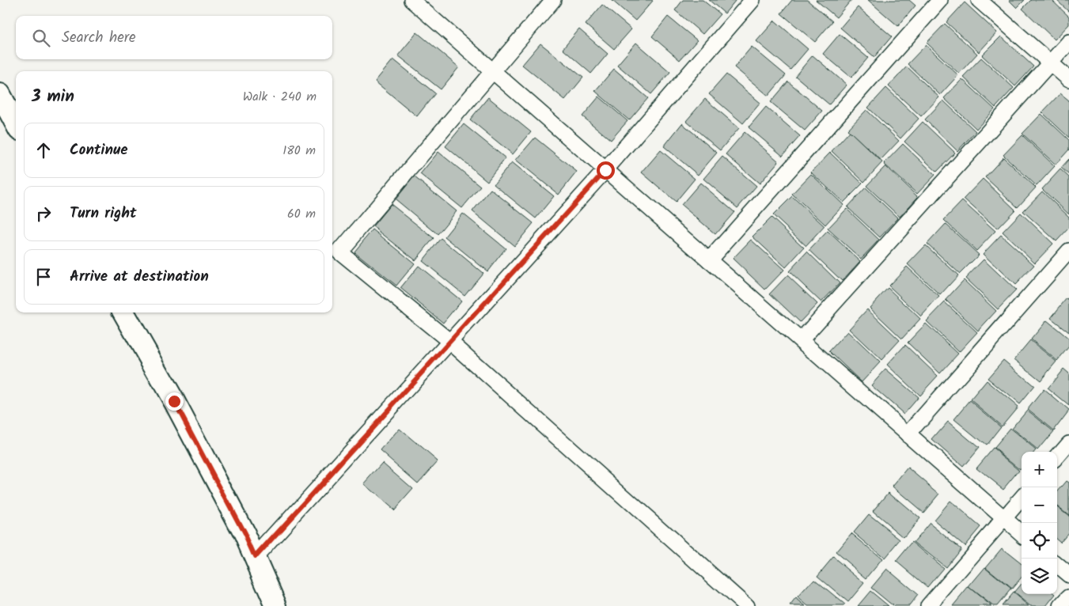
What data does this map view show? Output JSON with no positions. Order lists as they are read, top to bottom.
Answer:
{
  "page": {
    "search": "Search here",
    "heading": ["3 min", "Walk · 240 m"],
    "list": [
      ["Continue", "180 m"],
      ["Turn right", "60 m"],
      "Arrive at destination"
    ],
    "map_buttons": ["+", "−"]
  }
}
